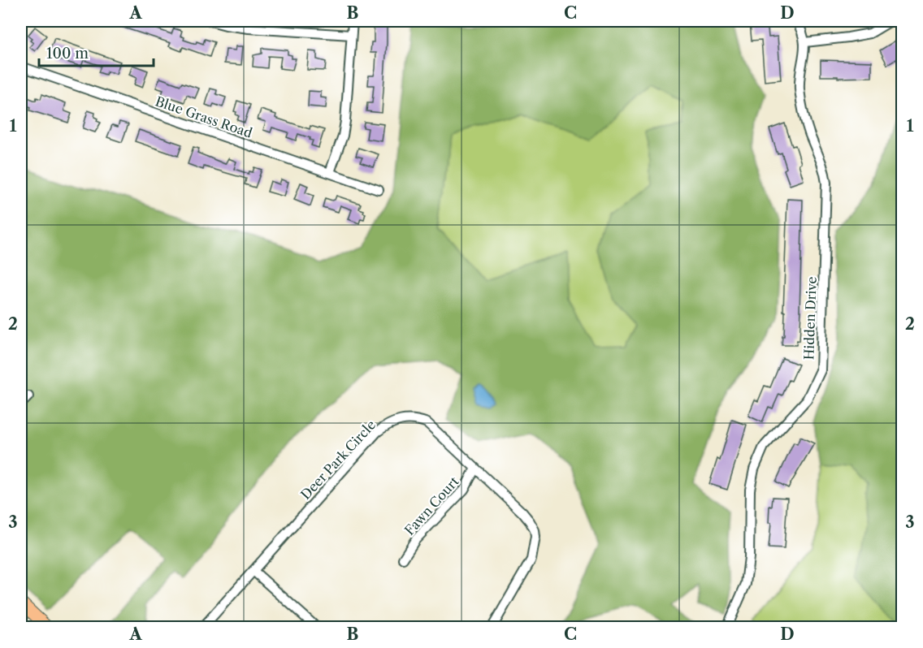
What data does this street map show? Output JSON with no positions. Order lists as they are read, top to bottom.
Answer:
{
  "streets": {
    "street": [
      "Blue Grass Road",
      "Hidden Drive",
      "Deer Park Circle",
      "Fawn Court"
    ]
  },
  "crossings": [
    ["Deer Park Circle", "Fawn Court"]
  ],
  "scale_bar": "100 m",
  "grid": {
    "columns": [
      "A",
      "B",
      "C",
      "D"
    ],
    "rows": ["1", "2", "3"]
  }
}
